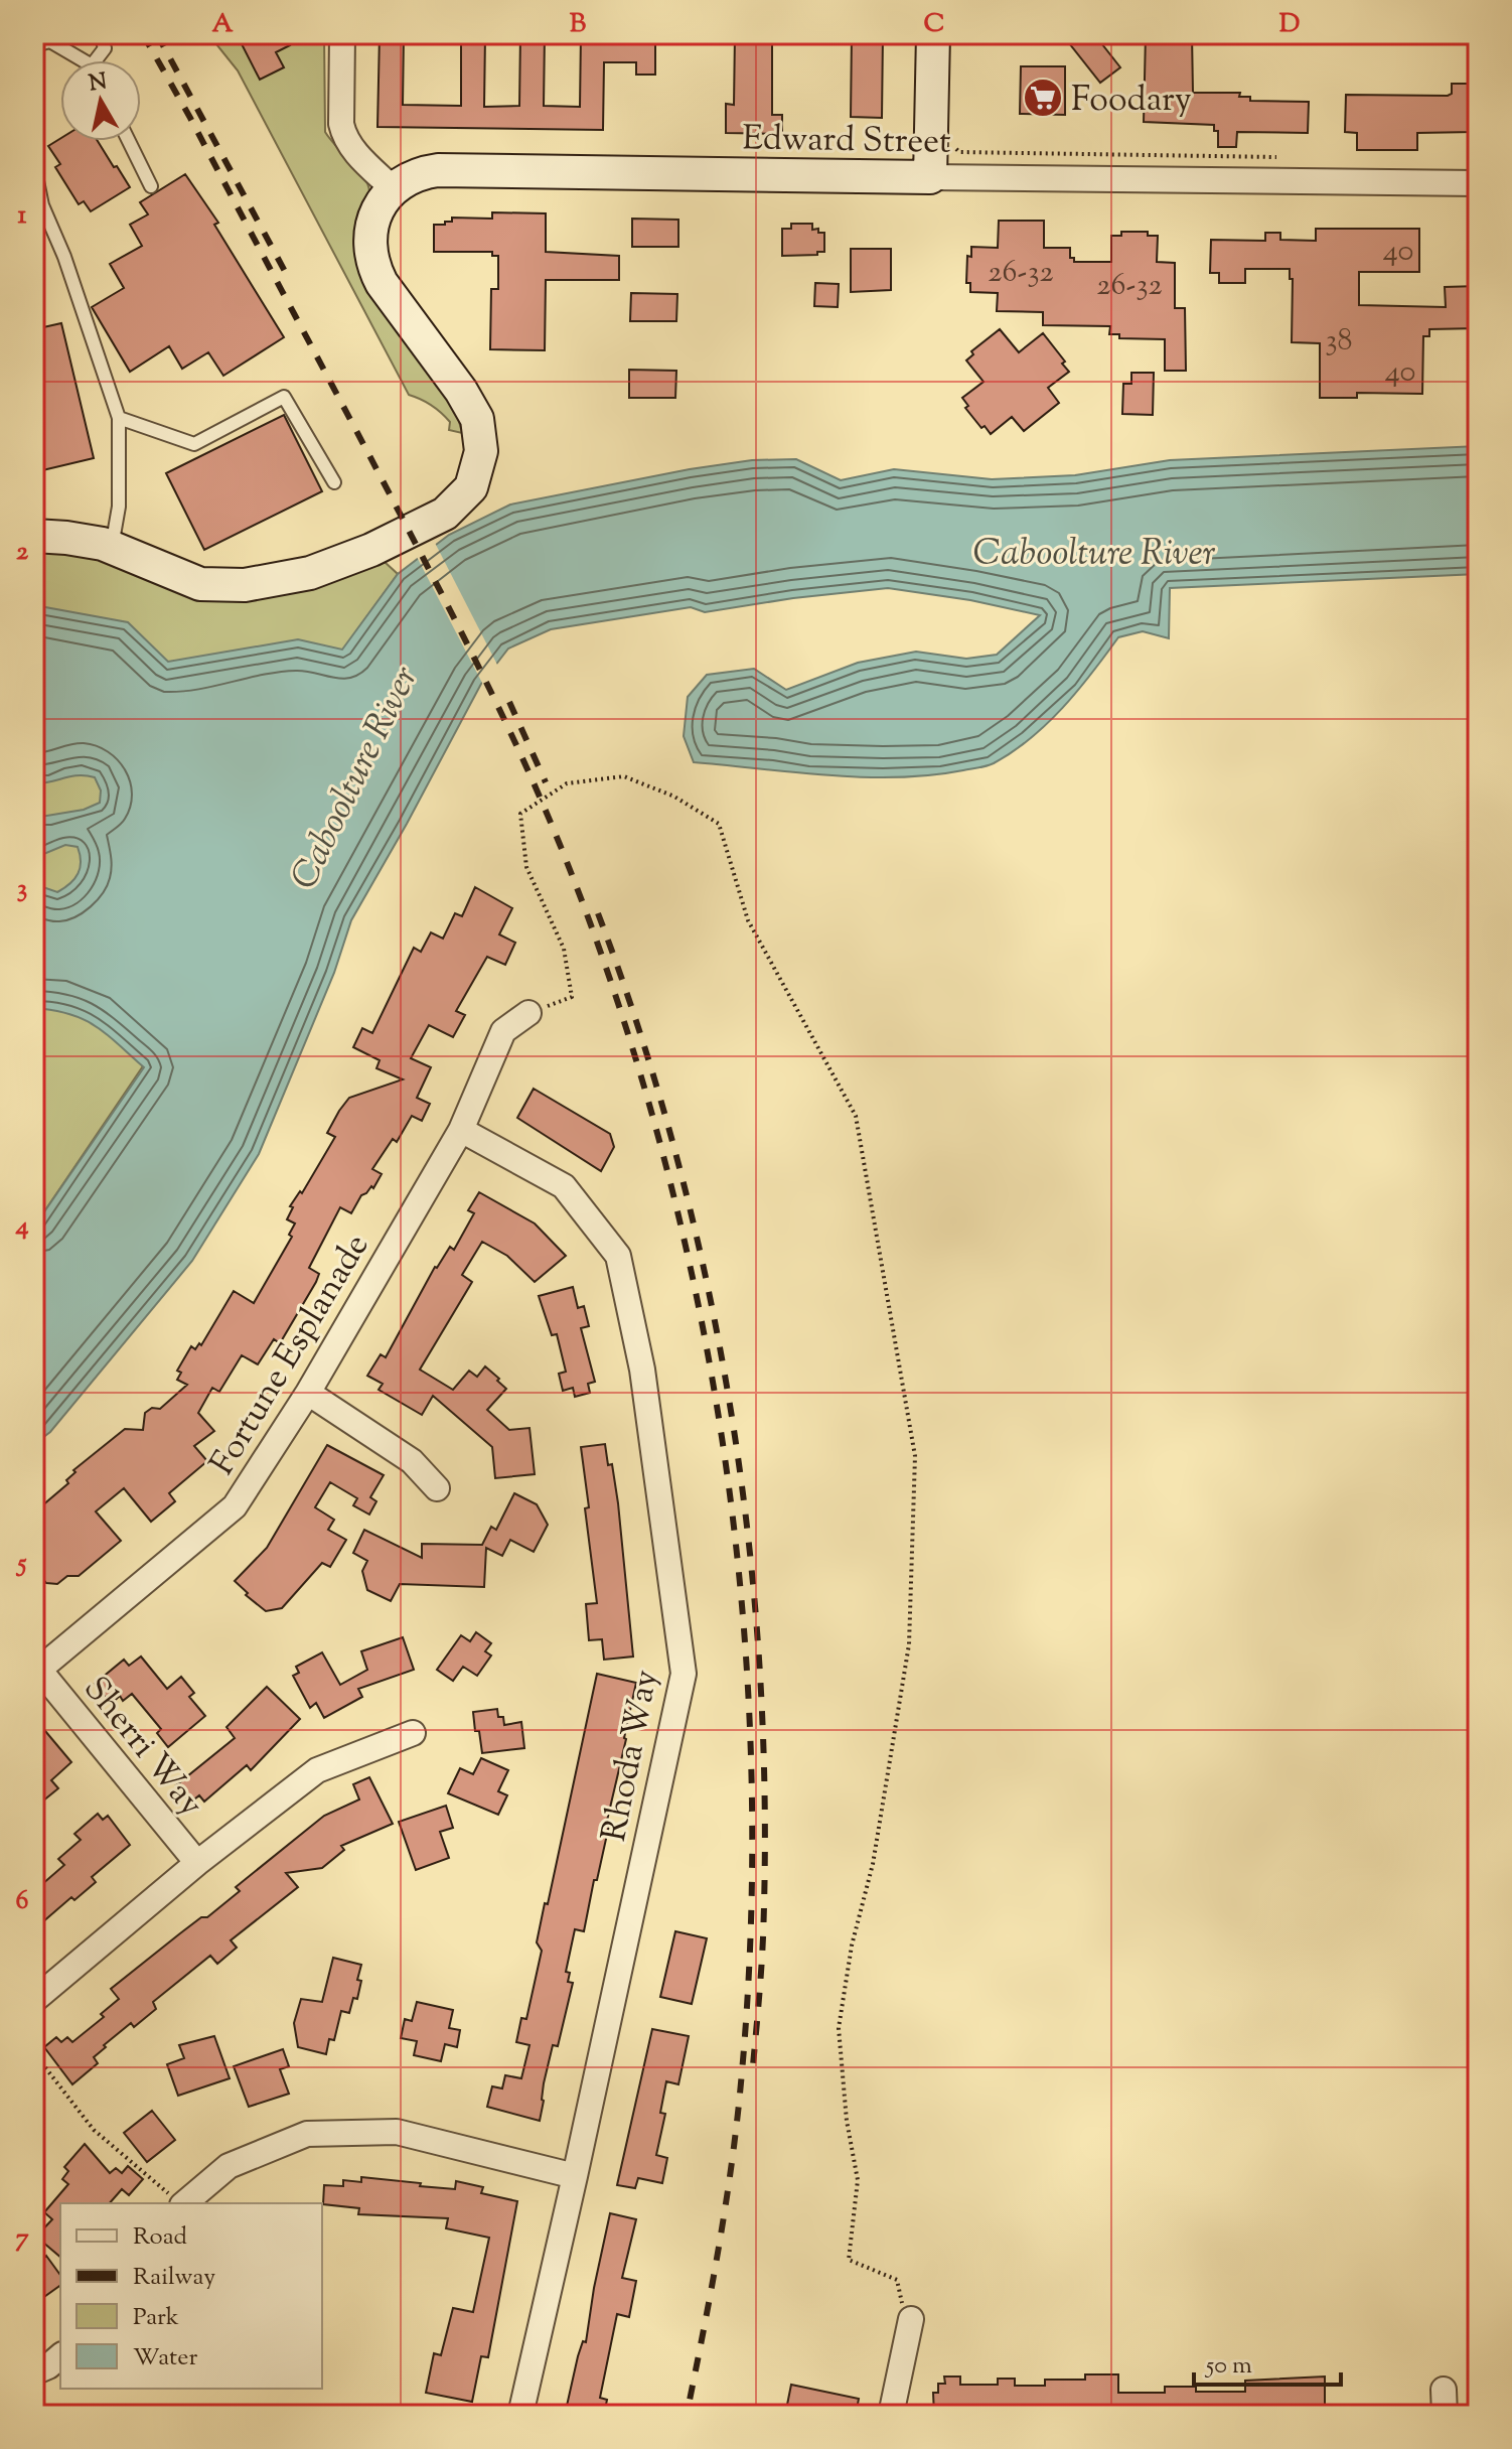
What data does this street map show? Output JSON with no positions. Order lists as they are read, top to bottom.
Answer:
{
  "streets": {
    "street": [
      "Edward Street",
      "Fortune Esplanade",
      "Sherri Way",
      "Rhoda Way"
    ]
  },
  "crossings": [
    ["Fortune Esplanade", "Sherri Way"],
    ["Fortune Esplanade", "Rhoda Way"]
  ],
  "water": ["Caboolture River"],
  "places": {
    "supermarket": ["Foodary"]
  },
  "house_numbers": [
    "40",
    "26-32",
    "26-32",
    "38",
    "40"
  ],
  "legend": [
    "Road",
    "Railway",
    "Park",
    "Water"
  ],
  "scale_bar": "50 m",
  "north": "top",
  "grid": {
    "columns": [
      "A",
      "B",
      "C",
      "D"
    ],
    "rows": [
      "1",
      "2",
      "3",
      "4",
      "5",
      "6",
      "7"
    ]
  }
}
